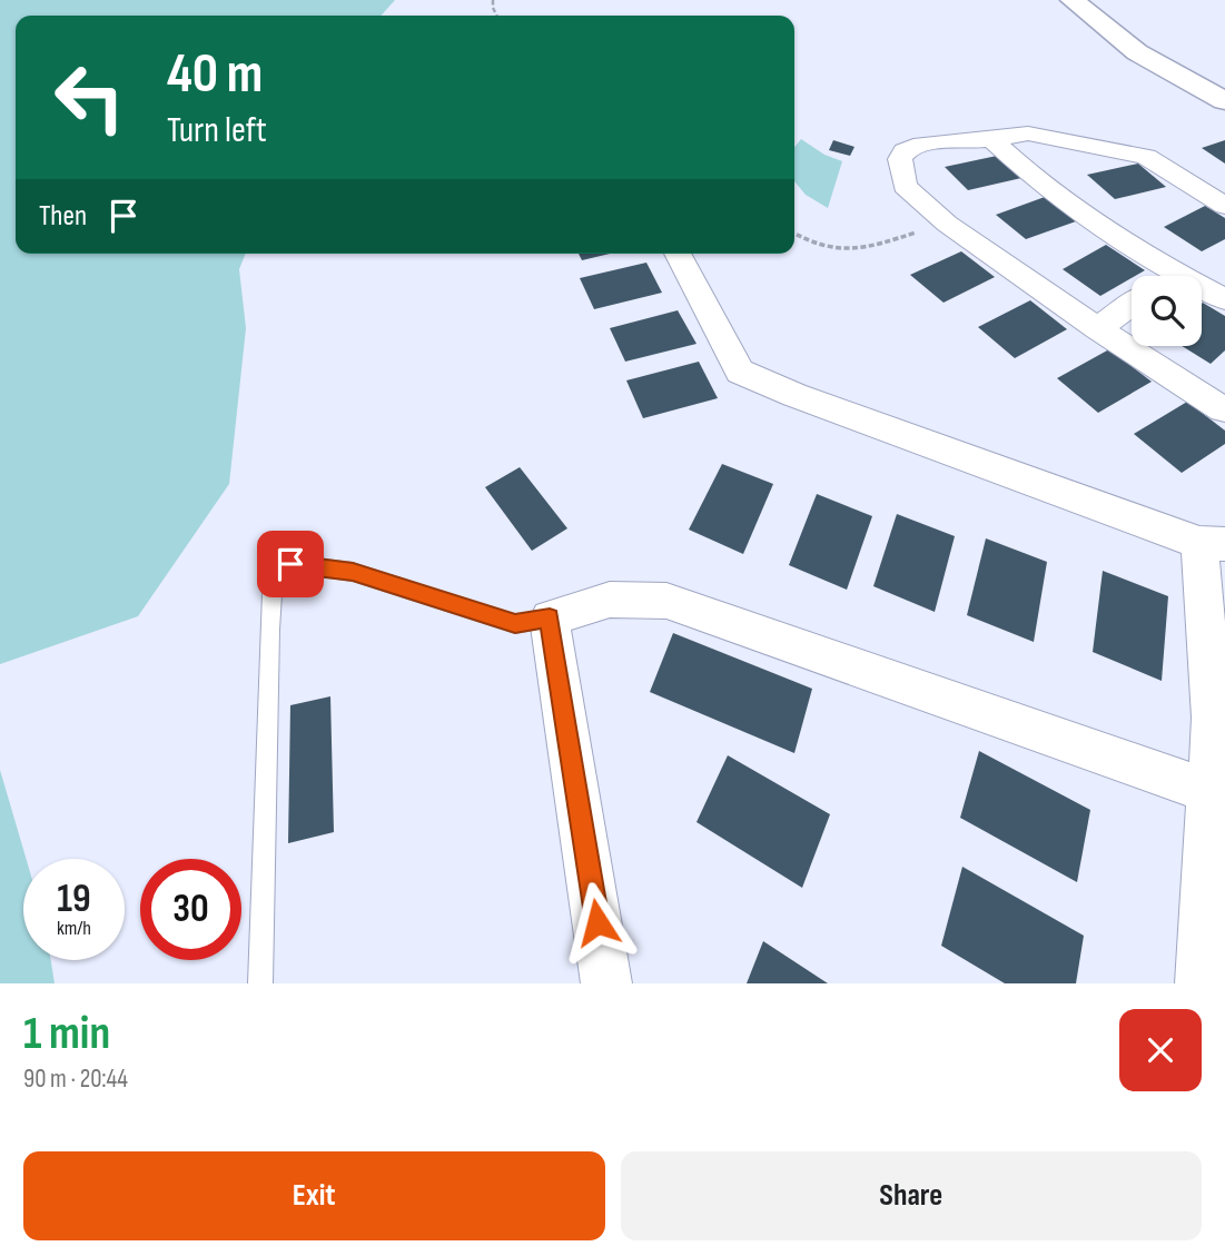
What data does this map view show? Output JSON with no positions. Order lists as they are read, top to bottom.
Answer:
{
  "page": {
    "turn": ["40 m", "Turn left"],
    "then": "Then",
    "speed": "19 km/h",
    "limit": "30",
    "heading": ["1 min", "90 m · 20:44"],
    "buttons": ["Exit", "Share"]
  }
}
